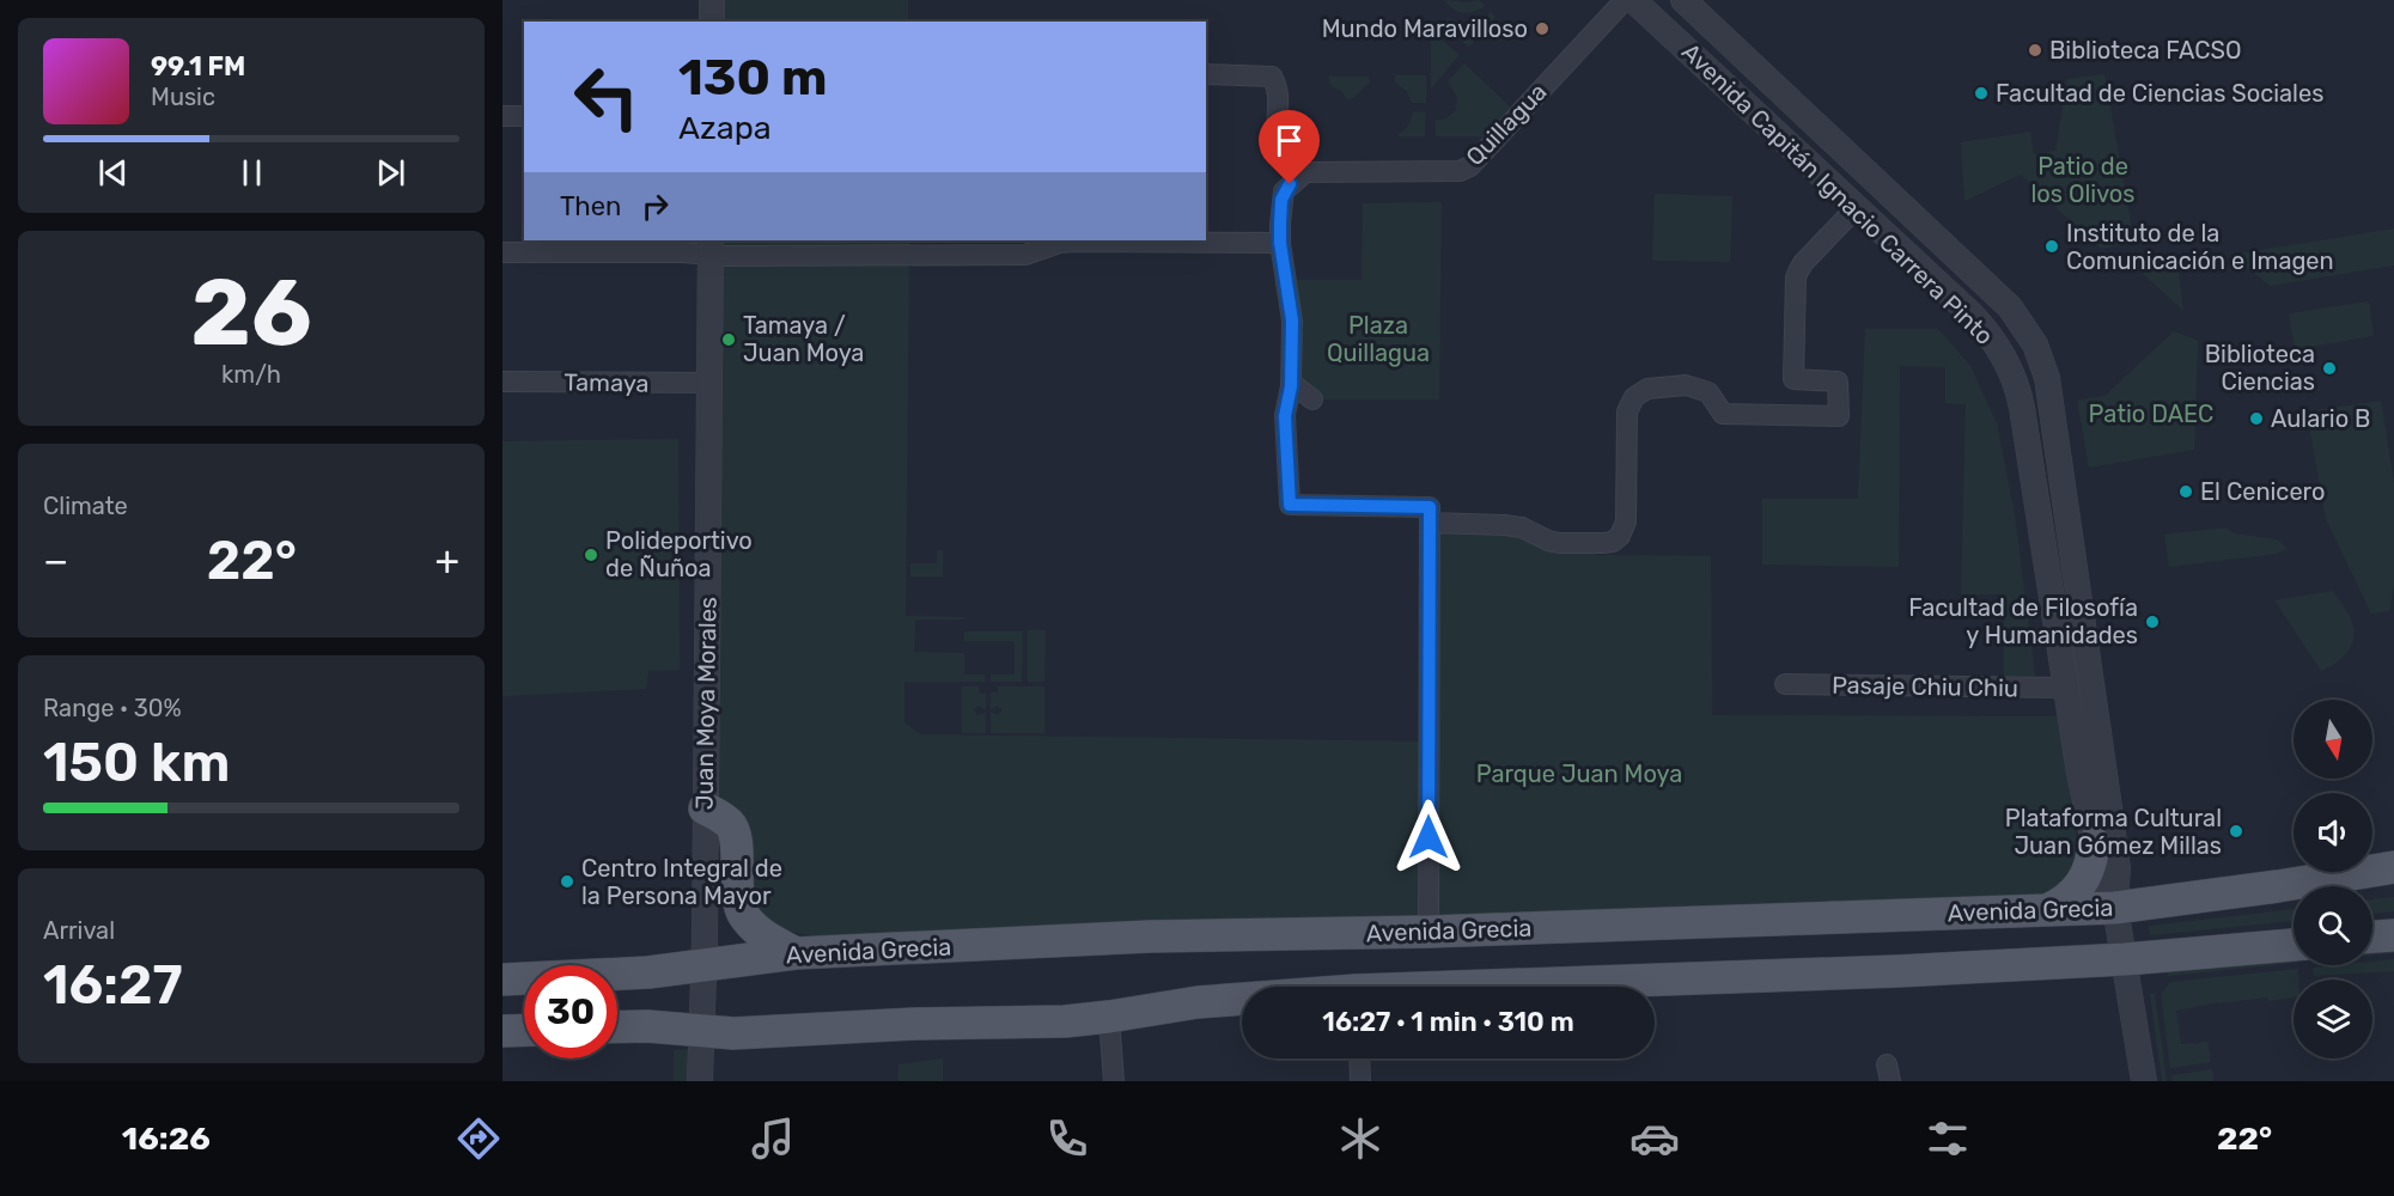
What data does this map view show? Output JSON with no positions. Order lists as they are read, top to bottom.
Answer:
{
  "streets": {
    "main road": ["Avenida Grecia"],
    "street": [
      "Quillagua",
      "Avenida Capitán Ignacio Carrera Pinto",
      "Tamaya",
      "Pasaje Chiu Chiu",
      "Juan Moya Morales"
    ]
  },
  "crossings": [
    ["Avenida Capitán Ignacio Carrera Pinto", "Pasaje Chiu Chiu"],
    ["Avenida Capitán Ignacio Carrera Pinto", "Avenida Grecia"],
    ["Tamaya", "Juan Moya Morales"],
    ["Juan Moya Morales", "Avenida Grecia"]
  ],
  "parks": [
    "Patio de los Olivos",
    "Plaza Quillagua",
    "Patio DAEC",
    "Parque Juan Moya"
  ],
  "places": [
    "Mundo Maravilloso",
    "Biblioteca FACSO",
    "Facultad de Ciencias Sociales",
    "Instituto de la Comunicación e Imagen",
    "Tamaya / Juan Moya",
    "Biblioteca Ciencias",
    "Aulario B",
    "El Cenicero",
    "Polideportivo de Ñuñoa",
    "Facultad de Filosofía y Humanidades",
    "Plataforma Cultural Juan Gómez Millas",
    "Centro Integral de la Persona Mayor"
  ],
  "north": "bottom",
  "page": {
    "turn": ["130 m", "Azapa"],
    "song": ["99.1 FM", "Music"],
    "then": "Then",
    "tile": [
      ["26", "km/h"],
      "Climate",
      ["Range · 30%", "150 km"],
      ["Arrival", "16:27"]
    ],
    "heat": ["−", "22°", "+"],
    "limit": "30",
    "trip": "16:27 · 1 min · 310 m",
    "tabs": ["16:26", "22°"]
  }
}
